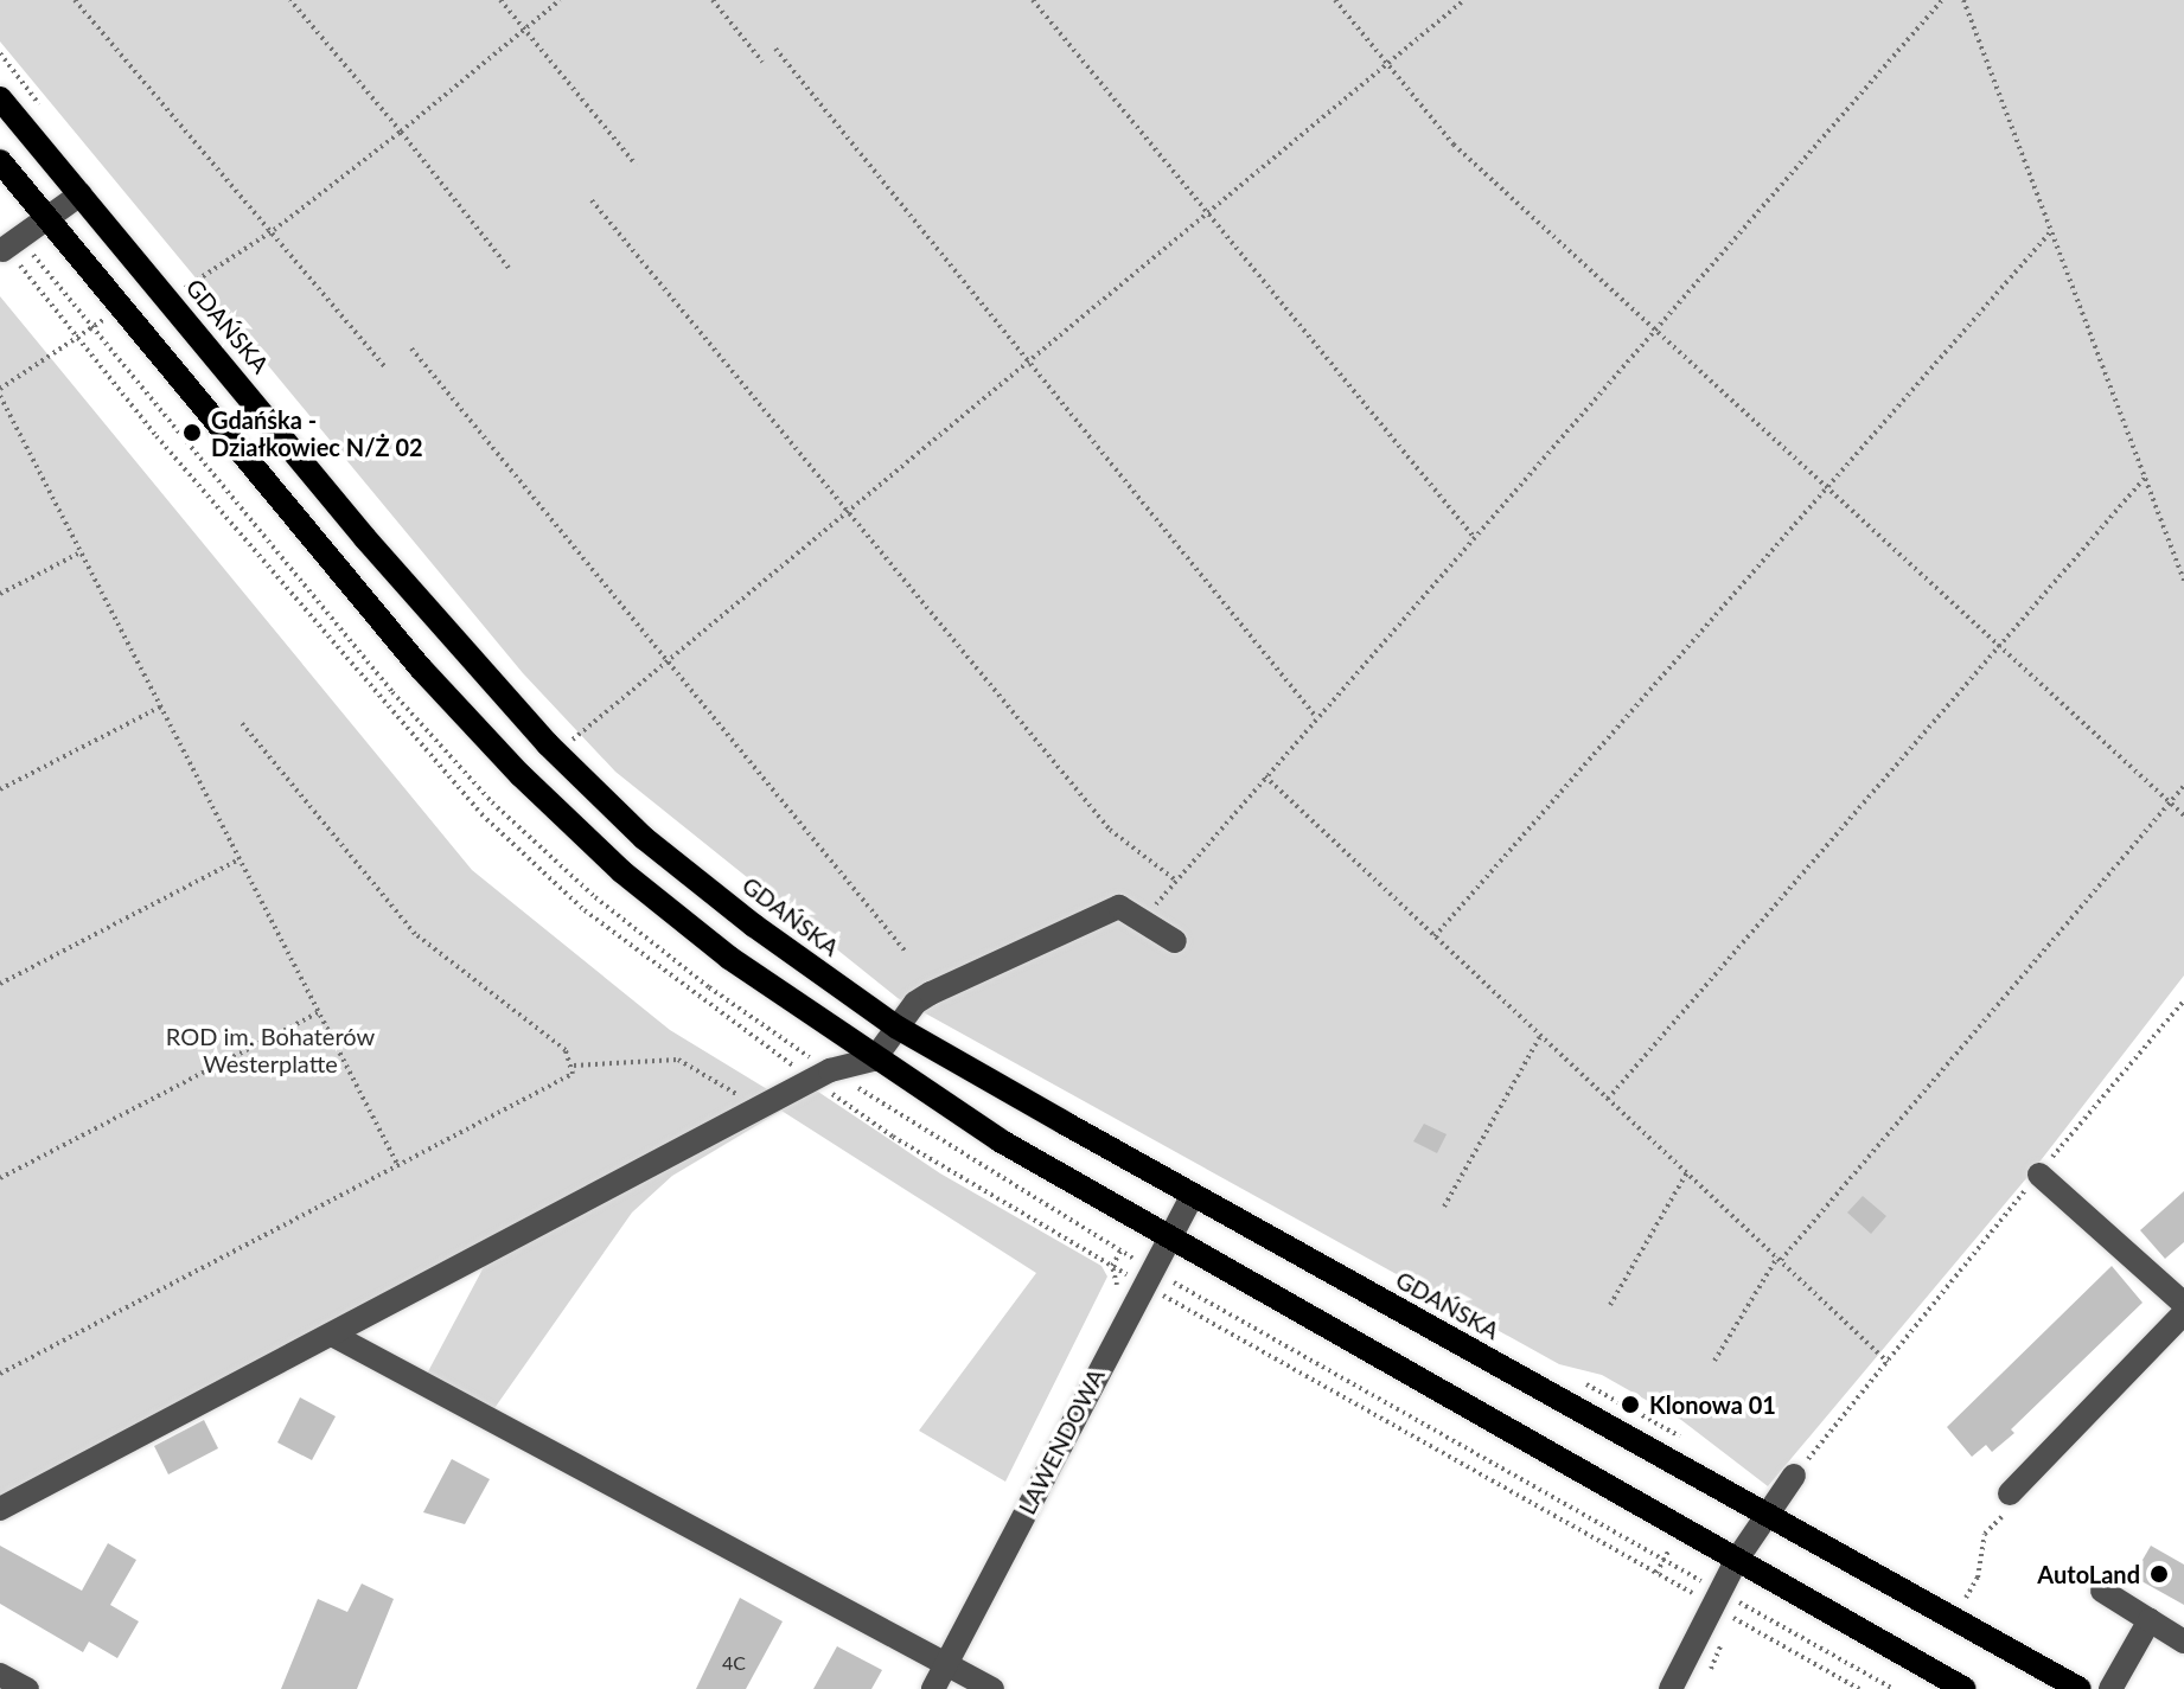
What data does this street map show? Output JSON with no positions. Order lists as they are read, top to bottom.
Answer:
{
  "streets": {
    "main road": ["GDAŃSKA"],
    "street": ["LAWENDOWA"]
  },
  "crossings": [
    ["GDAŃSKA", "LAWENDOWA"]
  ],
  "parks": ["ROD im. Bohaterów Westerplatte"],
  "places": ["Gdańska - Działkowiec N/Ż 02", "Klonowa 01", "AutoLand"],
  "house_numbers": ["4C"]
}
